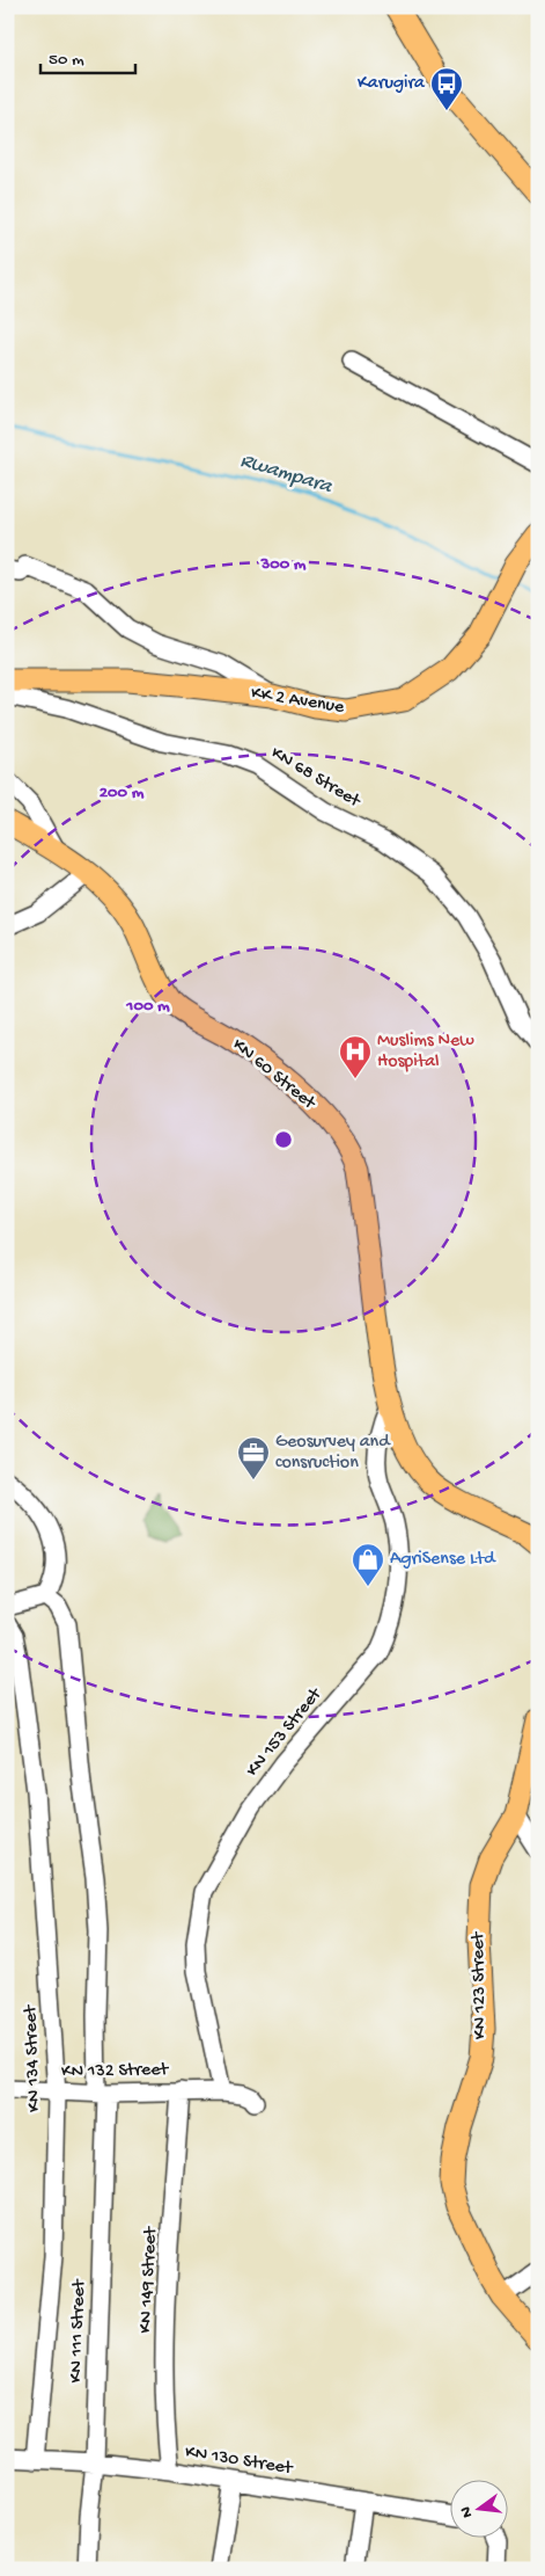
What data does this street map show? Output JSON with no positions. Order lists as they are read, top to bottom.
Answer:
{
  "streets": {
    "main road": ["KK 2 Avenue", "KN 60 Street", "KN 123 Street"],
    "street": [
      "KN 68 Street",
      "KN 153 Street",
      "KN 134 Street",
      "KN 132 Street",
      "KN 149 Street",
      "KN 111 Street",
      "KN 130 Street"
    ]
  },
  "crossings": [
    ["KN 60 Street", "KN 153 Street"],
    ["KN 153 Street", "KN 132 Street"],
    ["KN 134 Street", "KN 132 Street"],
    ["KN 134 Street", "KN 130 Street"],
    ["KN 132 Street", "KN 149 Street"],
    ["KN 132 Street", "KN 111 Street"],
    ["KN 149 Street", "KN 130 Street"],
    ["KN 111 Street", "KN 130 Street"]
  ],
  "water": ["Rwampara"],
  "places": {
    "bus stop": ["Karugira"],
    "hospital": ["Muslims New Hospital"],
    "office": ["Geosurvey and consruction"],
    "shop": ["AgriSense Ltd"]
  },
  "scale_bar": "50 m",
  "north": "left",
  "rings": ["300 m", "200 m", "100 m"]
}
